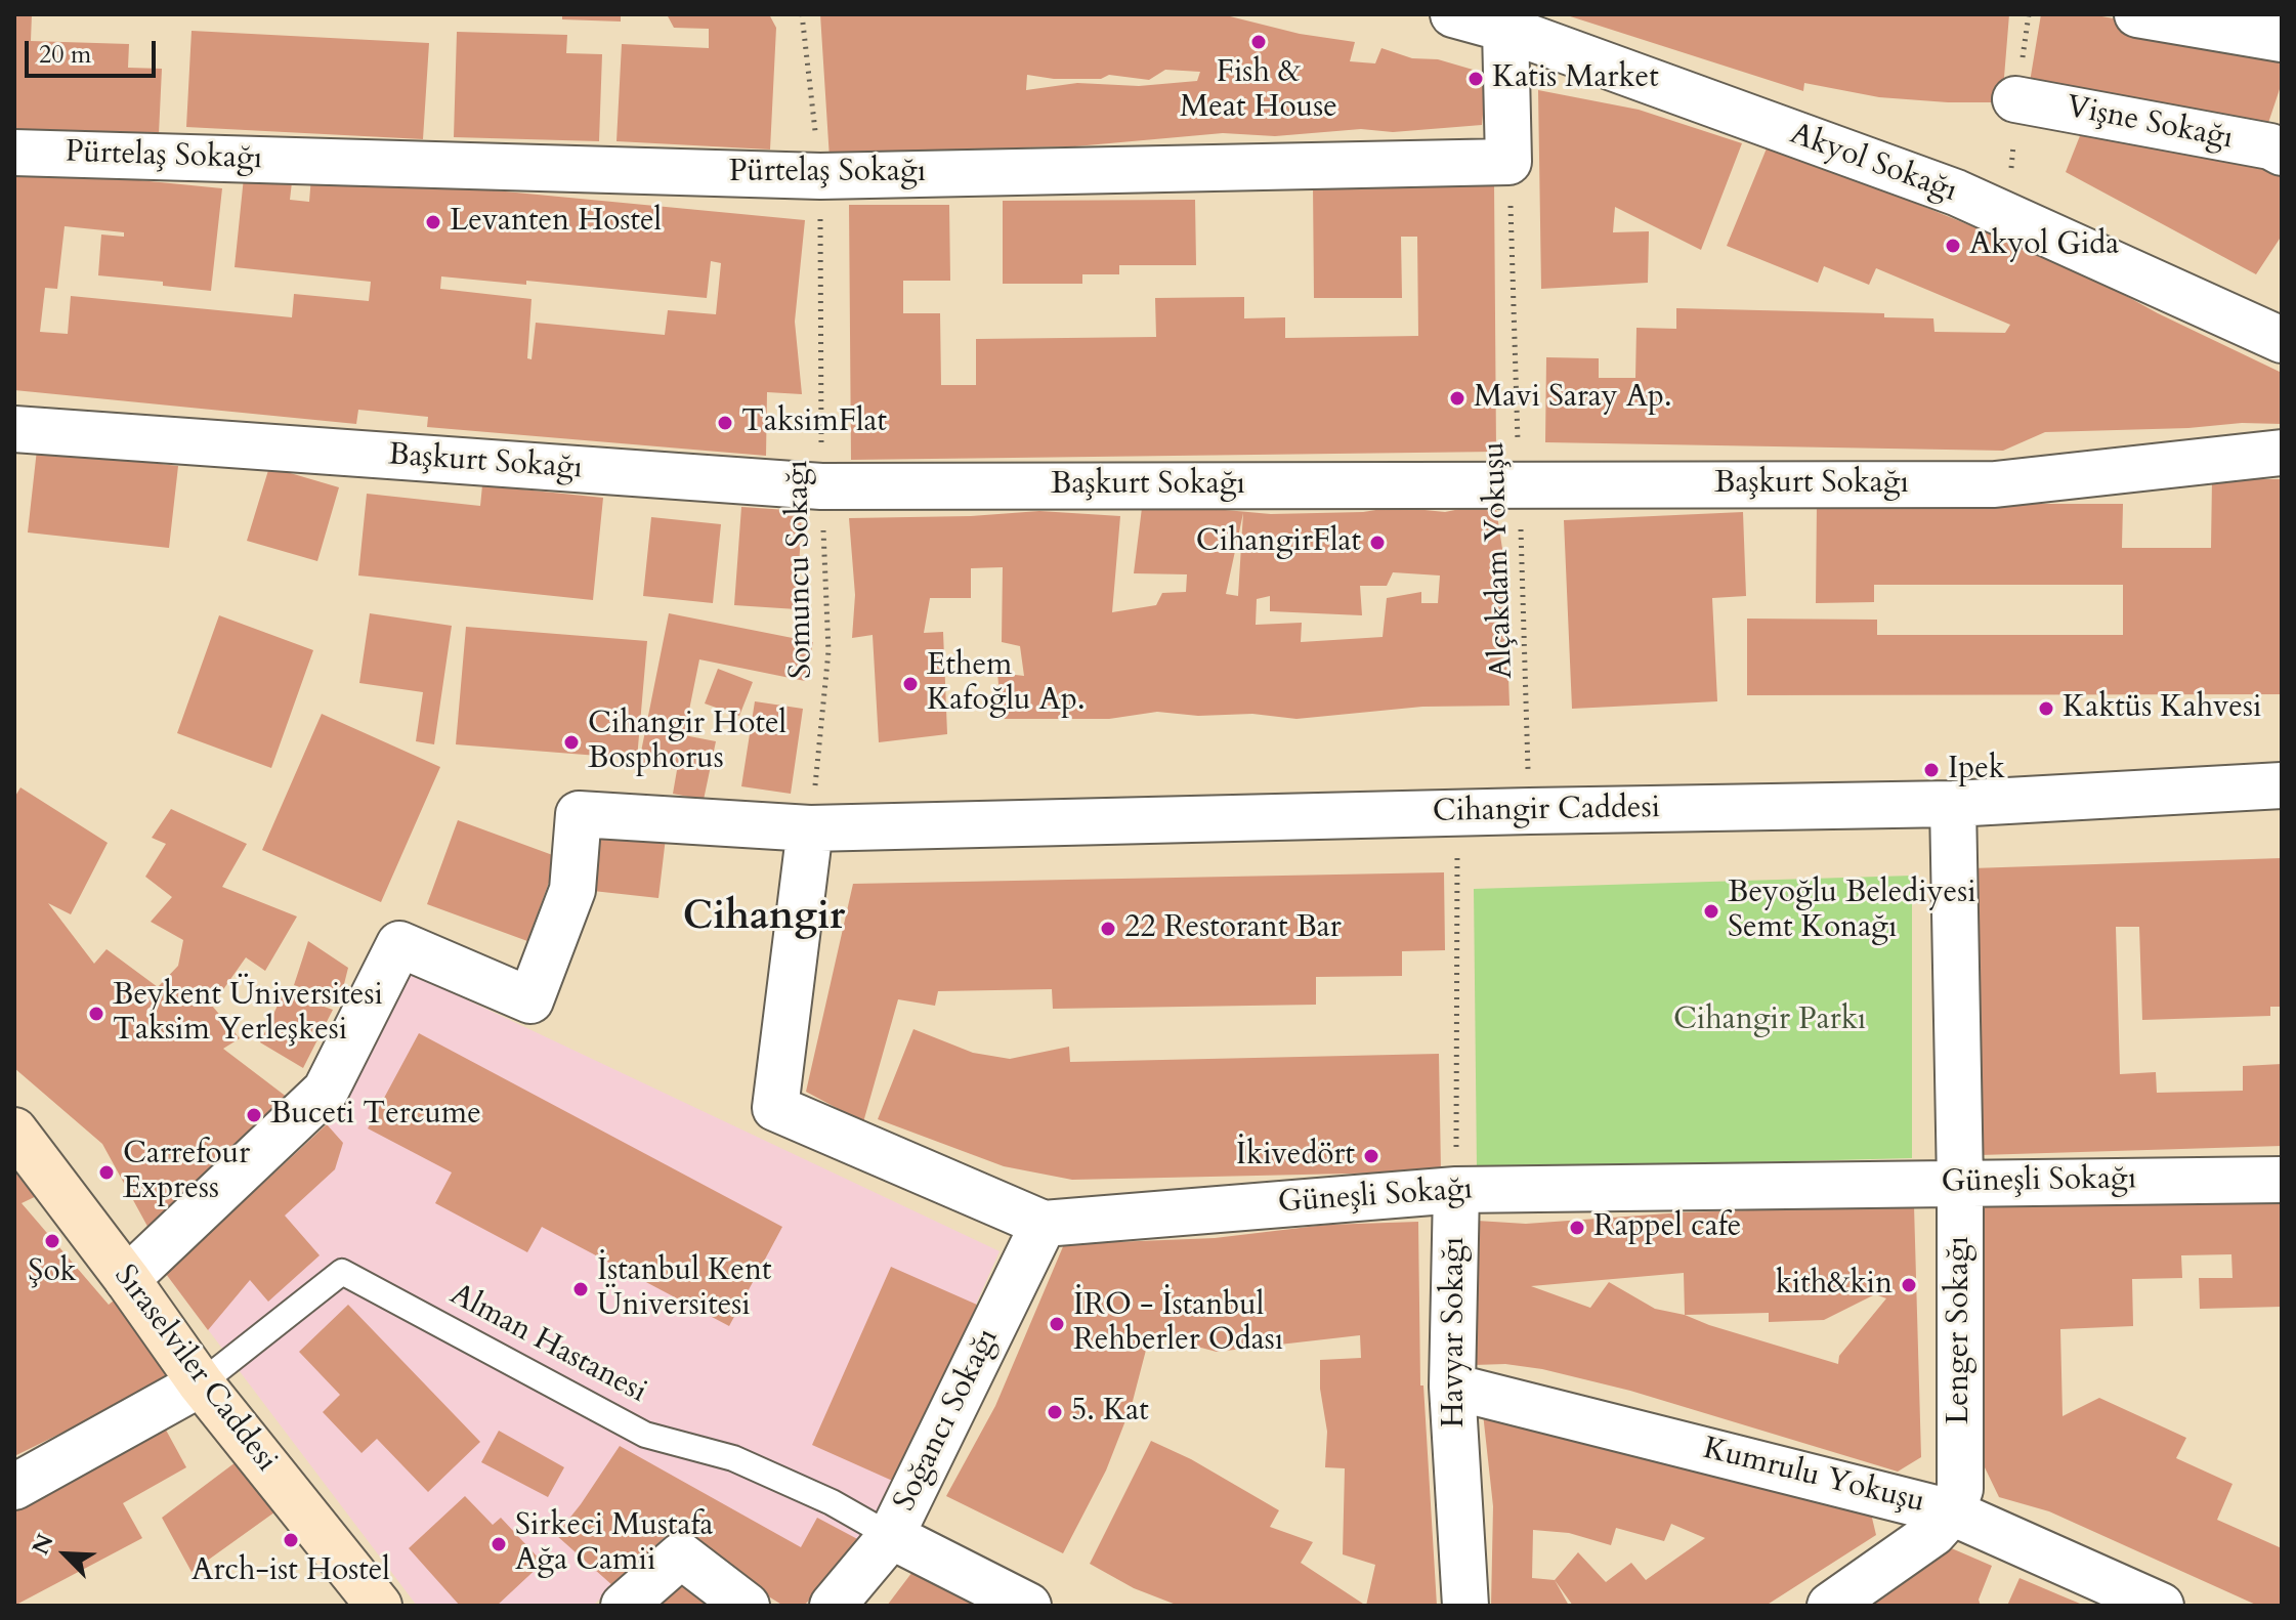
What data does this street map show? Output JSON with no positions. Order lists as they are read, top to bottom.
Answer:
{
  "streets": {
    "main road": ["Sıraselviler Caddesi"],
    "street": [
      "Vişne Sokağı",
      "Pürtelaş Sokağı",
      "Akyol Sokağı",
      "Başkurt Sokağı",
      "Cihangir Caddesi",
      "Güneşli Sokağı",
      "Lenger Sokağı",
      "Havyar Sokağı",
      "Soğancı Sokağı",
      "Kumrulu Yokuşu"
    ],
    "lane": ["Alman Hastanesi"],
    "path": ["Alçakdam Yokuşu", "Somuncu Sokağı"]
  },
  "crossings": [
    ["Pürtelaş Sokağı", "Alçakdam Yokuşu"],
    ["Pürtelaş Sokağı", "Somuncu Sokağı"],
    ["Başkurt Sokağı", "Alçakdam Yokuşu"],
    ["Başkurt Sokağı", "Somuncu Sokağı"],
    ["Alçakdam Yokuşu", "Cihangir Caddesi"],
    ["Somuncu Sokağı", "Cihangir Caddesi"],
    ["Somuncu Sokağı", "Güneşli Sokağı"],
    ["Cihangir Caddesi", "Güneşli Sokağı"],
    ["Cihangir Caddesi", "Lenger Sokağı"],
    ["Cihangir Caddesi", "Sıraselviler Caddesi"],
    ["Güneşli Sokağı", "Lenger Sokağı"],
    ["Güneşli Sokağı", "Havyar Sokağı"],
    ["Güneşli Sokağı", "Soğancı Sokağı"],
    ["Lenger Sokağı", "Kumrulu Yokuşu"],
    ["Havyar Sokağı", "Kumrulu Yokuşu"],
    ["Alman Hastanesi", "Sıraselviler Caddesi"],
    ["Alman Hastanesi", "Soğancı Sokağı"]
  ],
  "districts": ["Cihangir"],
  "parks": ["Cihangir Parkı"],
  "places": [
    "Fish & Meat House",
    "Katis Market",
    "Levanten Hostel",
    "Akyol Gida",
    "Mavi Saray Ap.",
    "TaksimFlat",
    "CihangirFlat",
    "Ethem Kafoğlu Ap.",
    "Kaktüs Kahvesi",
    "Cihangir Hotel Bosphorus",
    "Ipek",
    "Beyoğlu Belediyesi Semt Konağı",
    "22 Restorant Bar",
    "Beykent Üniversitesi Taksim Yerleşkesi",
    "Buceti Tercume",
    "İkivedört",
    "Carrefour Express",
    "Rappel cafe",
    "Şok",
    "kith&kin",
    "İstanbul Kent Üniversitesi",
    "İRO - İstanbul Rehberler Odası",
    "5. Kat",
    "Arch-ist Hostel",
    "Sirkeci Mustafa Ağa Camii"
  ],
  "scale_bar": "20 m",
  "north": "top left"
}
